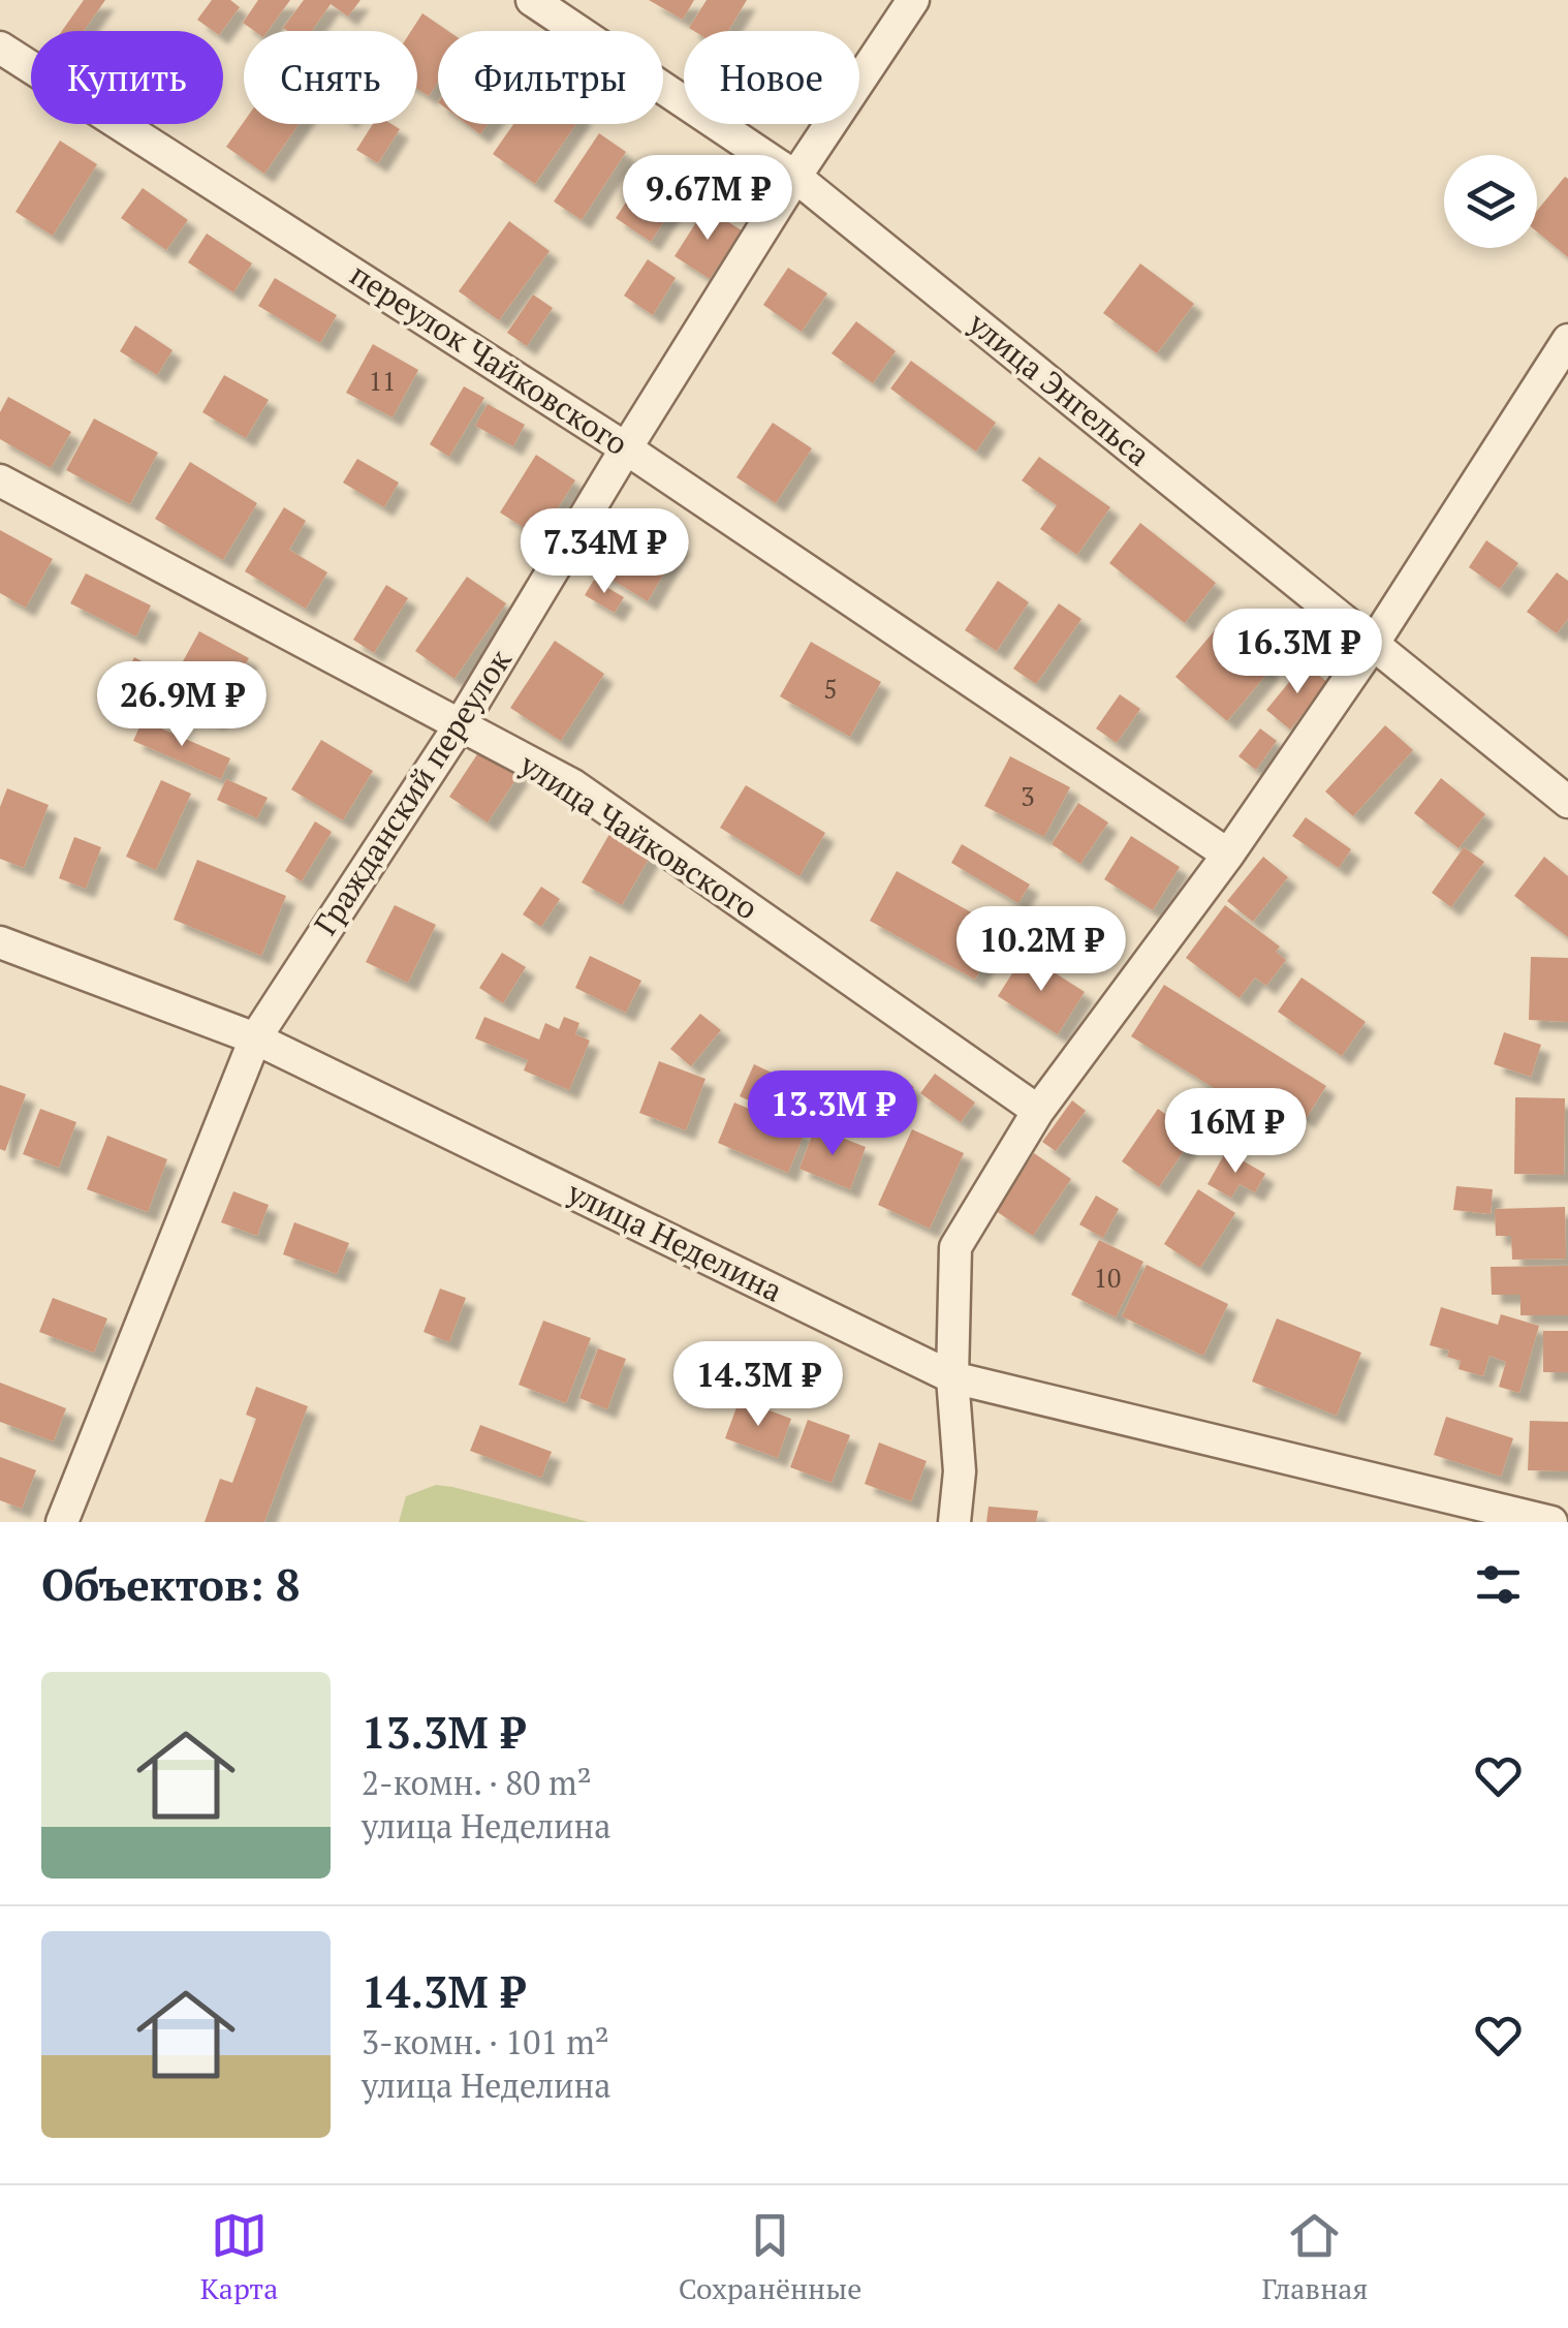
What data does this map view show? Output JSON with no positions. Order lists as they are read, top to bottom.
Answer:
{
  "streets": {
    "street": [
      "переулок Чайковского",
      "улица Энгельса",
      "Гражданский переулок",
      "улица Чайковского",
      "улица Неделина"
    ]
  },
  "crossings": [
    ["переулок Чайковского", "Гражданский переулок"],
    ["улица Энгельса", "Гражданский переулок"],
    ["Гражданский переулок", "улица Чайковского"],
    ["Гражданский переулок", "улица Неделина"]
  ],
  "house_numbers": [
    "11",
    "5",
    "3",
    "10"
  ],
  "page": {
    "chip": [
      "Купить",
      "Снять",
      "Фильтры",
      "Новое"
    ],
    "price": [
      "9.67M ₽",
      "7.34M ₽",
      "16.3M ₽",
      "26.9M ₽",
      "10.2M ₽",
      "13.3M ₽",
      "16M ₽",
      "14.3M ₽"
    ],
    "heading": "Объектов: 8",
    "list": [
      {
        "name": "13.3M ₽",
        "note": "2-комн. · 80 m² · улица Неделина"
      },
      {
        "name": "14.3M ₽",
        "note": "3-комн. · 101 m² · улица Неделина"
      }
    ],
    "tabs": ["Карта", "Сохранённые", "Главная"]
  }
}
